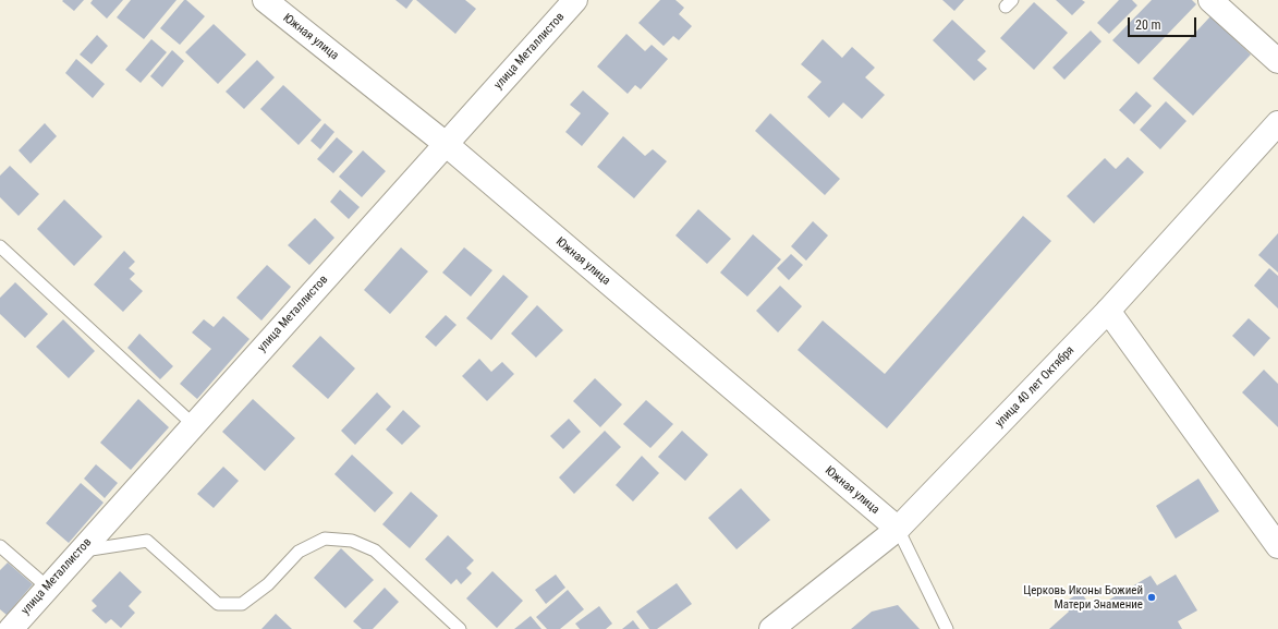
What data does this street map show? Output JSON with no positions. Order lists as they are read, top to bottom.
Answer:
{
  "streets": {
    "street": ["Южная улица", "улица Металлистов", "улица 40 лет Октября"]
  },
  "crossings": [
    ["Южная улица", "улица Металлистов"],
    ["Южная улица", "улица 40 лет Октября"]
  ],
  "places": ["Церковь Иконы Божией Матери Знамение"],
  "scale_bar": "20 m"
}
